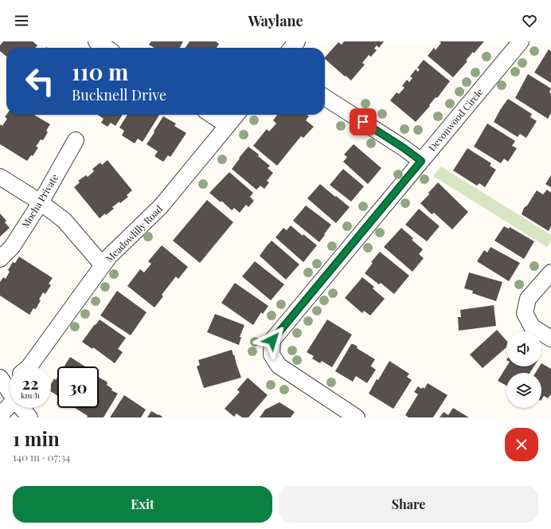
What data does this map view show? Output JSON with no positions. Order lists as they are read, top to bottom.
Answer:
{
  "streets": {
    "street": ["Devonwood Circle", "Mocha Private", "Meadowlilly Road"]
  },
  "page": {
    "header": "Waylane",
    "turn": ["110 m", "Bucknell Drive"],
    "speed": "22 km/h",
    "limit": "30",
    "heading": ["1 min", "140 m · 07:34"],
    "buttons": ["Exit", "Share"]
  }
}
